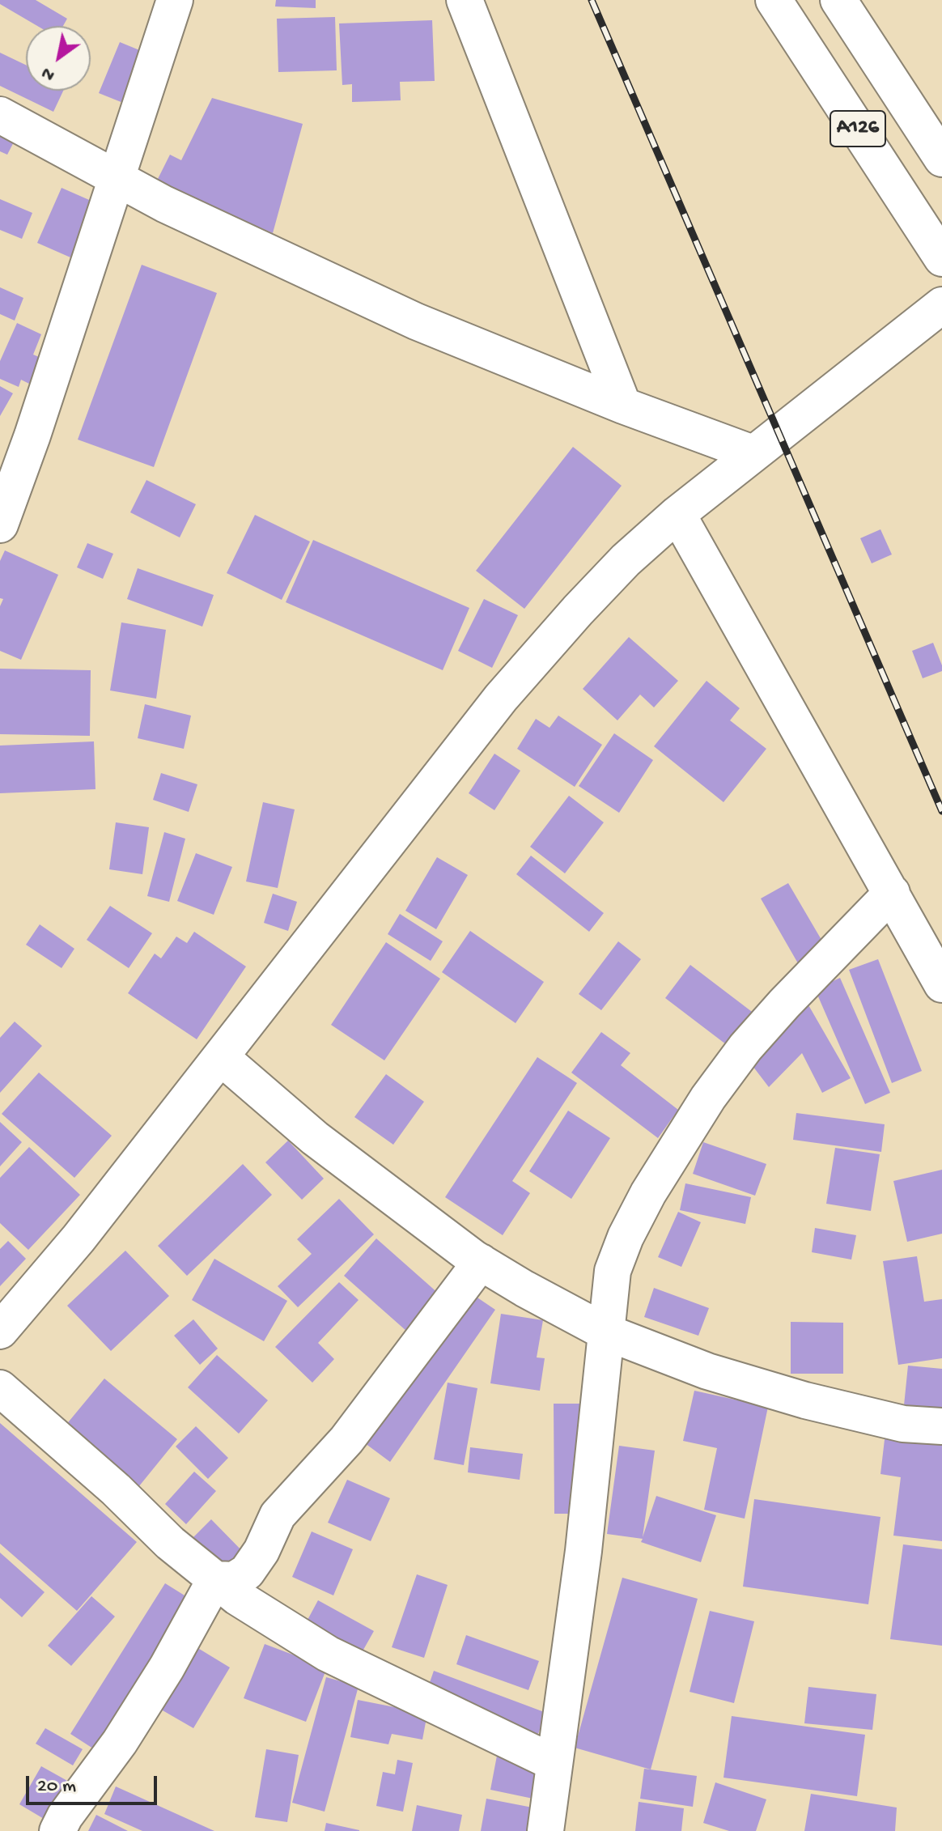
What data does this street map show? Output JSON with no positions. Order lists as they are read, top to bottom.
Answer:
{
  "streets": {
    "main road": ["A126"]
  },
  "scale_bar": "20 m",
  "north": "bottom left"
}
